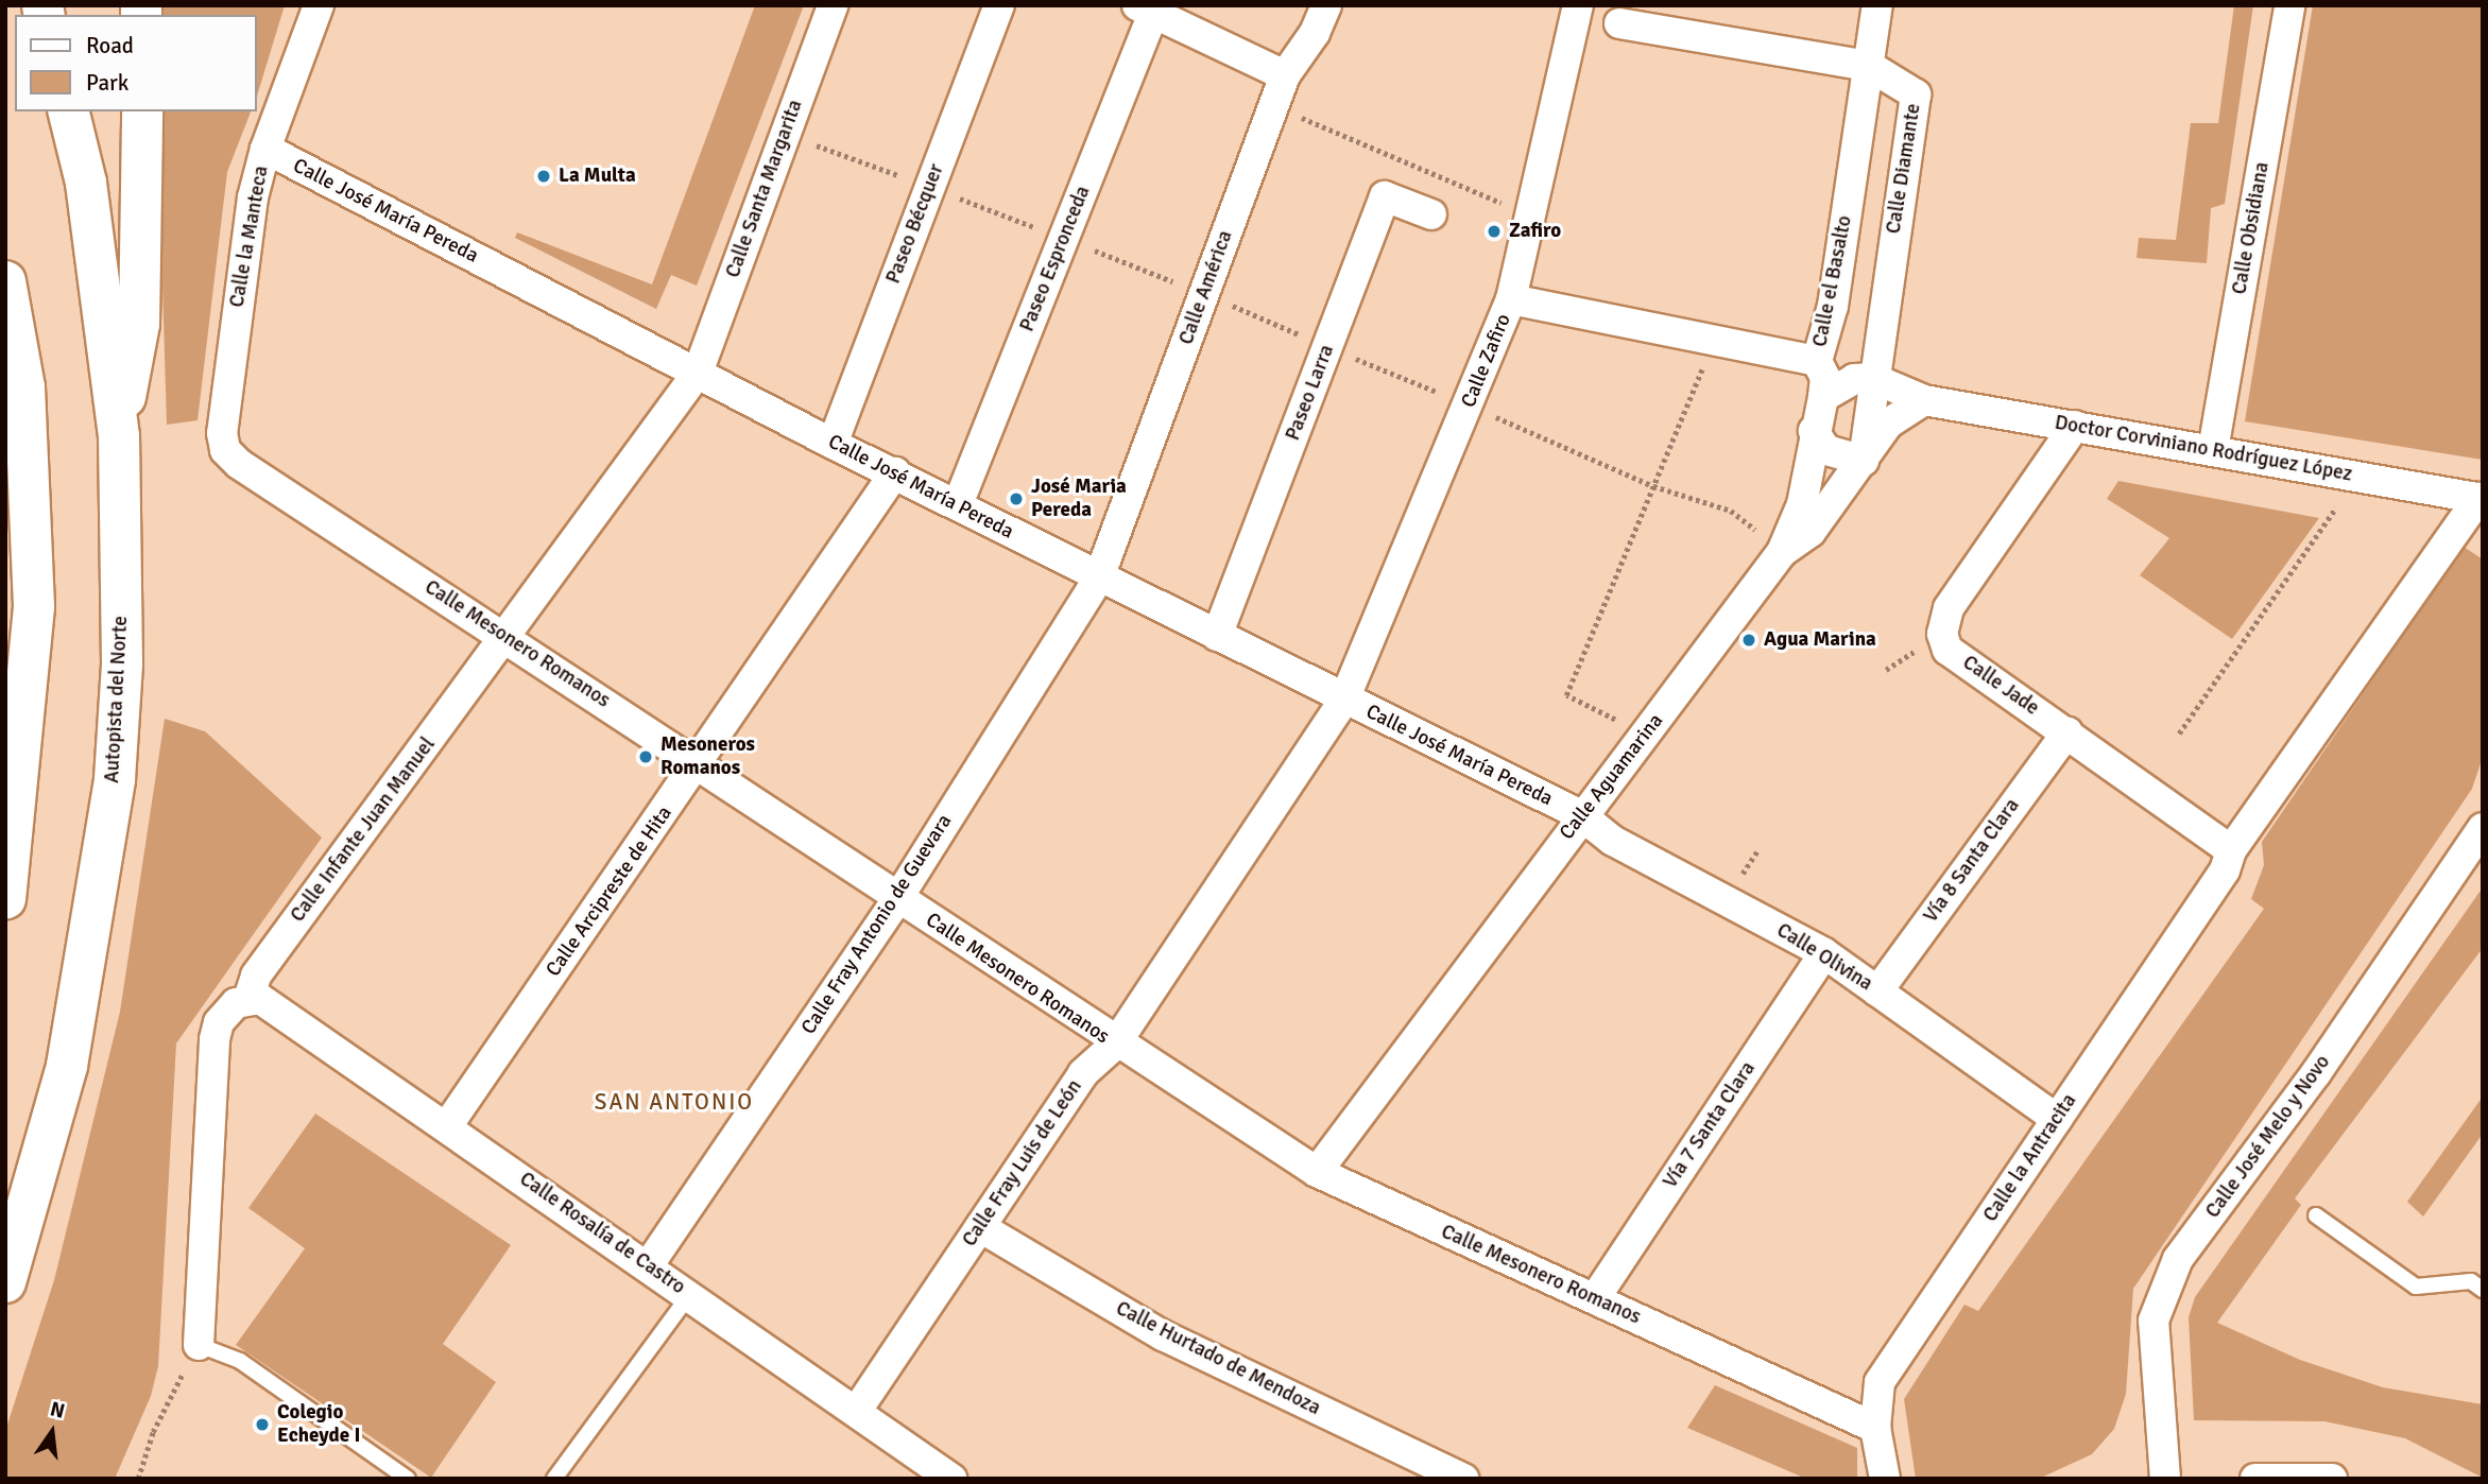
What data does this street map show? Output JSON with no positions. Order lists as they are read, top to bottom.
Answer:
{
  "streets": {
    "highway": ["Autopista del Norte"],
    "street": [
      "Calle Diamante",
      "Calle Santa Margarita",
      "Calle José María Pereda",
      "Paseo Bécquer",
      "Calle Obsidiana",
      "Calle la Manteca",
      "Paseo Espronceda",
      "Calle el Basalto",
      "Calle América",
      "Calle Zafiro",
      "Paseo Larra",
      "Doctor Corviniano Rodríguez López",
      "Calle Mesonero Romanos",
      "Calle Jade",
      "Calle Aguamarina",
      "Calle Infante Juan Manuel",
      "Vía 8 Santa Clara",
      "Calle Arcipreste de Hita",
      "Calle Fray Antonio de Guevara",
      "Calle Olivina",
      "Vía 7 Santa Clara",
      "Calle José Melo y Novo",
      "Calle la Antracita",
      "Calle Fray Luis de León",
      "Calle Rosalía de Castro",
      "Calle Hurtado de Mendoza"
    ]
  },
  "crossings": [
    ["Calle Diamante", "Calle el Basalto"],
    ["Calle Diamante", "Doctor Corviniano Rodríguez López"],
    ["Calle Diamante", "Calle Aguamarina"],
    ["Calle Santa Margarita", "Calle José María Pereda"],
    ["Calle Santa Margarita", "Calle Infante Juan Manuel"],
    ["Calle José María Pereda", "Paseo Bécquer"],
    ["Calle José María Pereda", "Calle la Manteca"],
    ["Calle José María Pereda", "Paseo Espronceda"],
    ["Calle José María Pereda", "Calle América"],
    ["Calle José María Pereda", "Calle Zafiro"],
    ["Calle José María Pereda", "Paseo Larra"],
    ["Calle José María Pereda", "Calle Aguamarina"],
    ["Calle José María Pereda", "Calle Infante Juan Manuel"],
    ["Calle José María Pereda", "Calle Arcipreste de Hita"],
    ["Calle José María Pereda", "Calle Fray Antonio de Guevara"],
    ["Calle José María Pereda", "Calle Olivina"],
    ["Calle José María Pereda", "Calle Fray Luis de León"],
    ["Calle Obsidiana", "Doctor Corviniano Rodríguez López"],
    ["Calle la Manteca", "Calle Mesonero Romanos"],
    ["Calle el Basalto", "Calle Aguamarina"],
    ["Calle América", "Calle Fray Antonio de Guevara"],
    ["Calle Zafiro", "Calle Fray Luis de León"],
    ["Doctor Corviniano Rodríguez López", "Calle Jade"],
    ["Doctor Corviniano Rodríguez López", "Calle Aguamarina"],
    ["Doctor Corviniano Rodríguez López", "Calle la Antracita"],
    ["Calle Mesonero Romanos", "Calle Aguamarina"],
    ["Calle Mesonero Romanos", "Calle Infante Juan Manuel"],
    ["Calle Mesonero Romanos", "Calle Arcipreste de Hita"],
    ["Calle Mesonero Romanos", "Calle Fray Antonio de Guevara"],
    ["Calle Mesonero Romanos", "Vía 7 Santa Clara"],
    ["Calle Mesonero Romanos", "Calle la Antracita"],
    ["Calle Mesonero Romanos", "Calle Fray Luis de León"],
    ["Calle Jade", "Vía 8 Santa Clara"],
    ["Calle Jade", "Calle la Antracita"],
    ["Calle Aguamarina", "Calle Olivina"],
    ["Calle Infante Juan Manuel", "Calle Rosalía de Castro"],
    ["Vía 8 Santa Clara", "Calle Olivina"],
    ["Calle Arcipreste de Hita", "Calle Rosalía de Castro"],
    ["Calle Fray Antonio de Guevara", "Calle Rosalía de Castro"],
    ["Calle Olivina", "Vía 7 Santa Clara"],
    ["Calle Olivina", "Calle la Antracita"],
    ["Calle Fray Luis de León", "Calle Rosalía de Castro"],
    ["Calle Fray Luis de León", "Calle Hurtado de Mendoza"]
  ],
  "districts": ["SAN ANTONIO"],
  "places": [
    "La Multa",
    "Zafiro",
    "José Maria Pereda",
    "Agua Marina",
    "Mesoneros Romanos",
    "Colegio Echeyde I"
  ],
  "legend": ["Road", "Park"],
  "north": "top"
}
